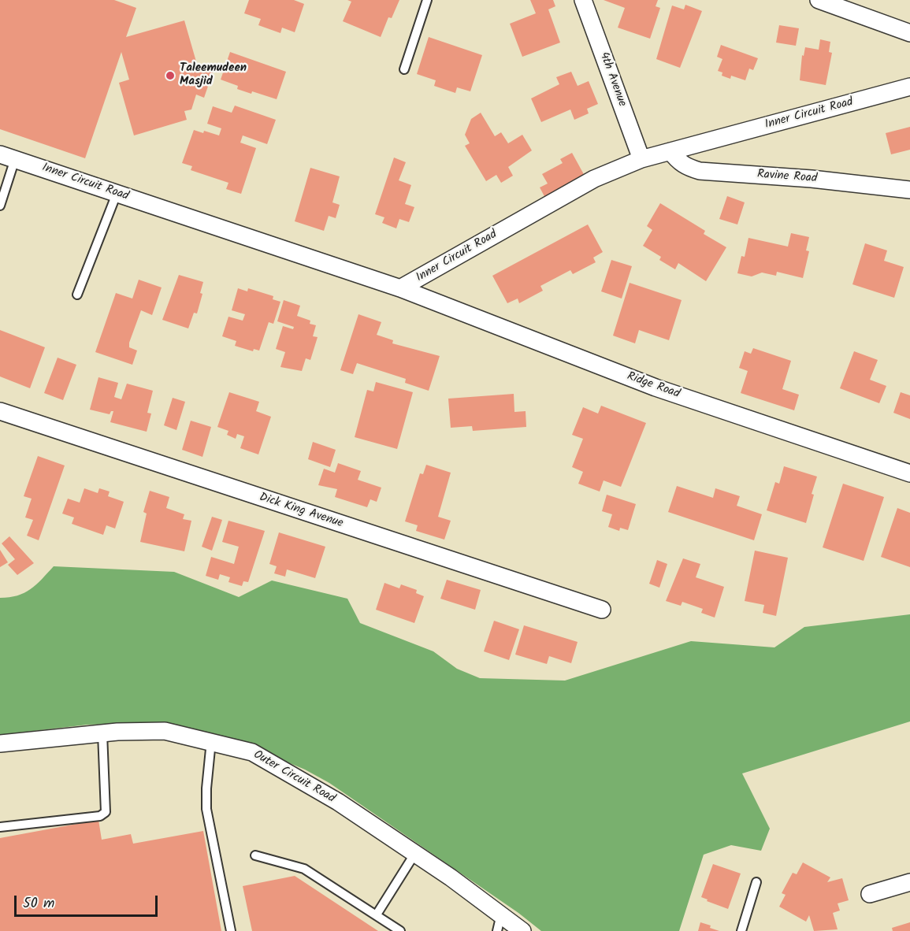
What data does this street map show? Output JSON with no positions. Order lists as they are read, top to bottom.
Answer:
{
  "streets": {
    "street": [
      "4th Avenue",
      "Inner Circuit Road",
      "Ravine Road",
      "Ridge Road",
      "Dick King Avenue",
      "Outer Circuit Road"
    ]
  },
  "crossings": [
    ["4th Avenue", "Inner Circuit Road"],
    ["Inner Circuit Road", "Ravine Road"],
    ["Inner Circuit Road", "Ridge Road"]
  ],
  "places": ["Taleemudeen Masjid"],
  "scale_bar": "50 m"
}
